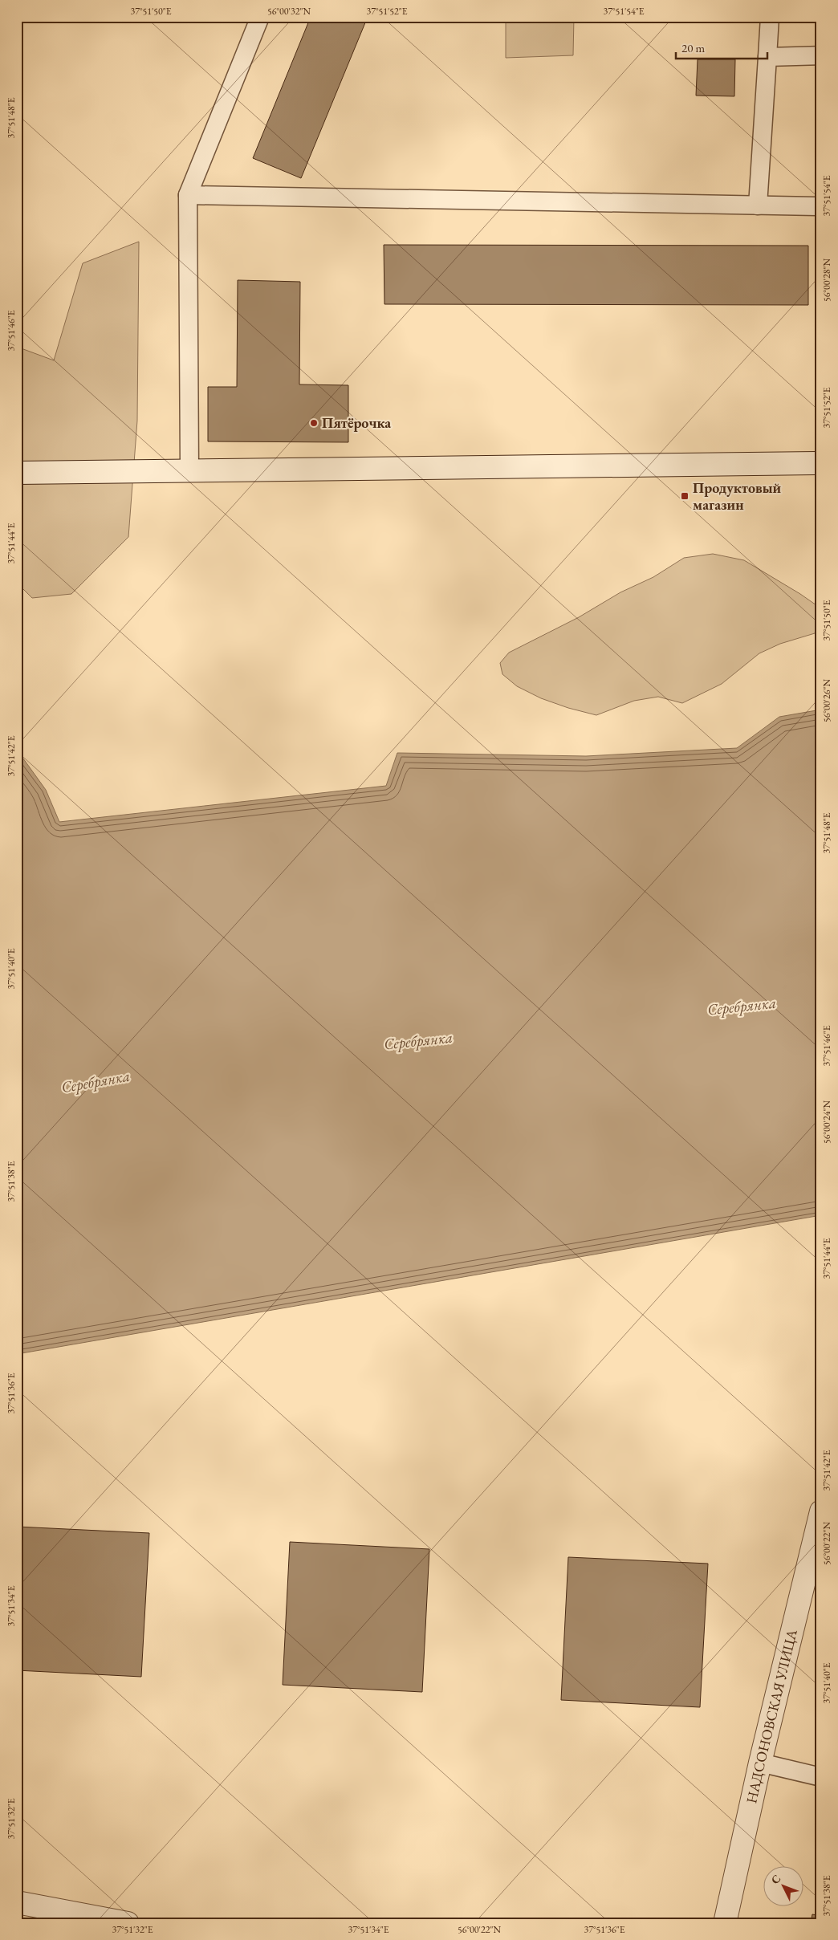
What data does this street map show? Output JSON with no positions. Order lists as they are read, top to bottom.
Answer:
{
  "streets": {
    "street": ["НАДСОНОВСКАЯ УЛИЦА"]
  },
  "water": ["Серебрянка"],
  "places": {
    "other": ["Пятёрочка"],
    "transit": ["Продуктовый магазин"]
  },
  "scale_bar": "20 m",
  "north": "top left",
  "coordinates": [
    "37°51'50\"E",
    "56°00'32\"N",
    "37°51'52\"E",
    "37°51'54\"E",
    "37°51'48\"E",
    "56°00'28\"N",
    "37°51'46\"E",
    "37°51'44\"E",
    "56°00'26\"N",
    "37°51'42\"E",
    "37°51'40\"E",
    "56°00'24\"N",
    "37°51'38\"E",
    "37°51'36\"E",
    "56°00'22\"N",
    "37°51'34\"E",
    "37°51'32\"E"
  ]
}
